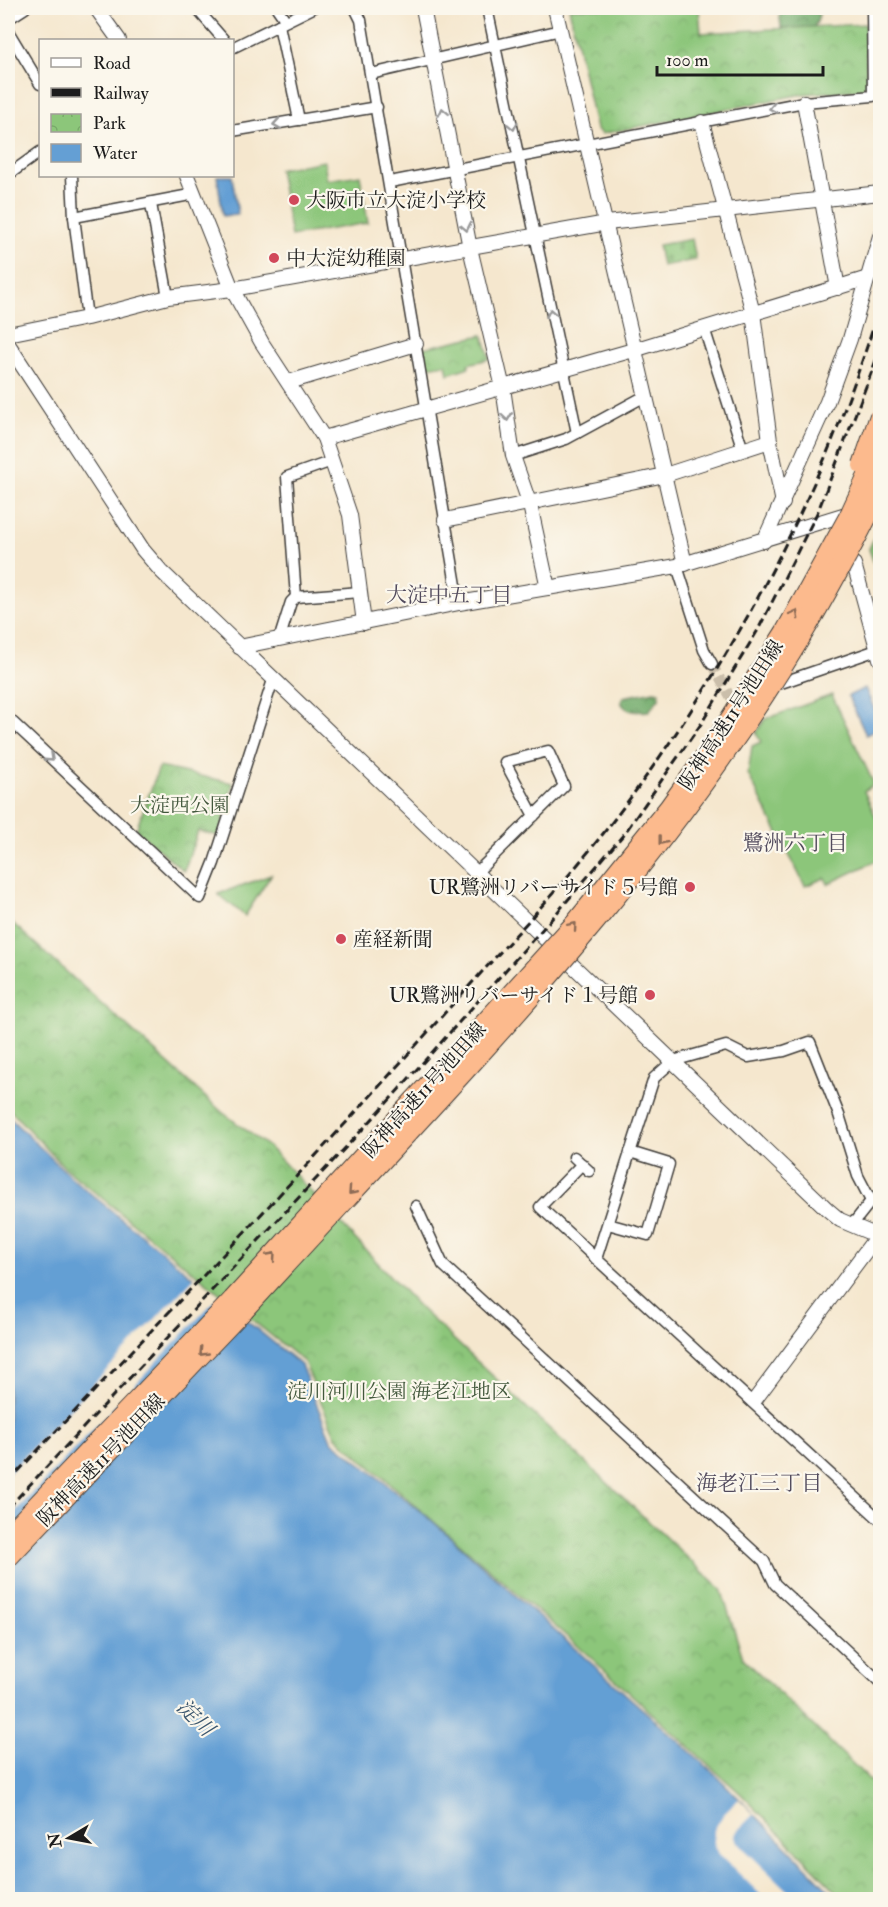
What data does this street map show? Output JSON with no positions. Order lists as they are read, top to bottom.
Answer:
{
  "streets": {
    "highway": ["阪神高速11号池田線"]
  },
  "districts": ["大淀中五丁目", "鷺洲六丁目", "海老江三丁目"],
  "water": ["淀川"],
  "parks": ["大淀西公園", "淀川河川公園 海老江地区"],
  "places": [
    "大阪市立大淀小学校",
    "中大淀幼稚園",
    "UR鷺洲リバーサイド５号館",
    "産経新聞",
    "UR鷺洲リバーサイド１号館"
  ],
  "legend": [
    "Road",
    "Railway",
    "Park",
    "Water"
  ],
  "scale_bar": "100 m",
  "north": "left"
}
